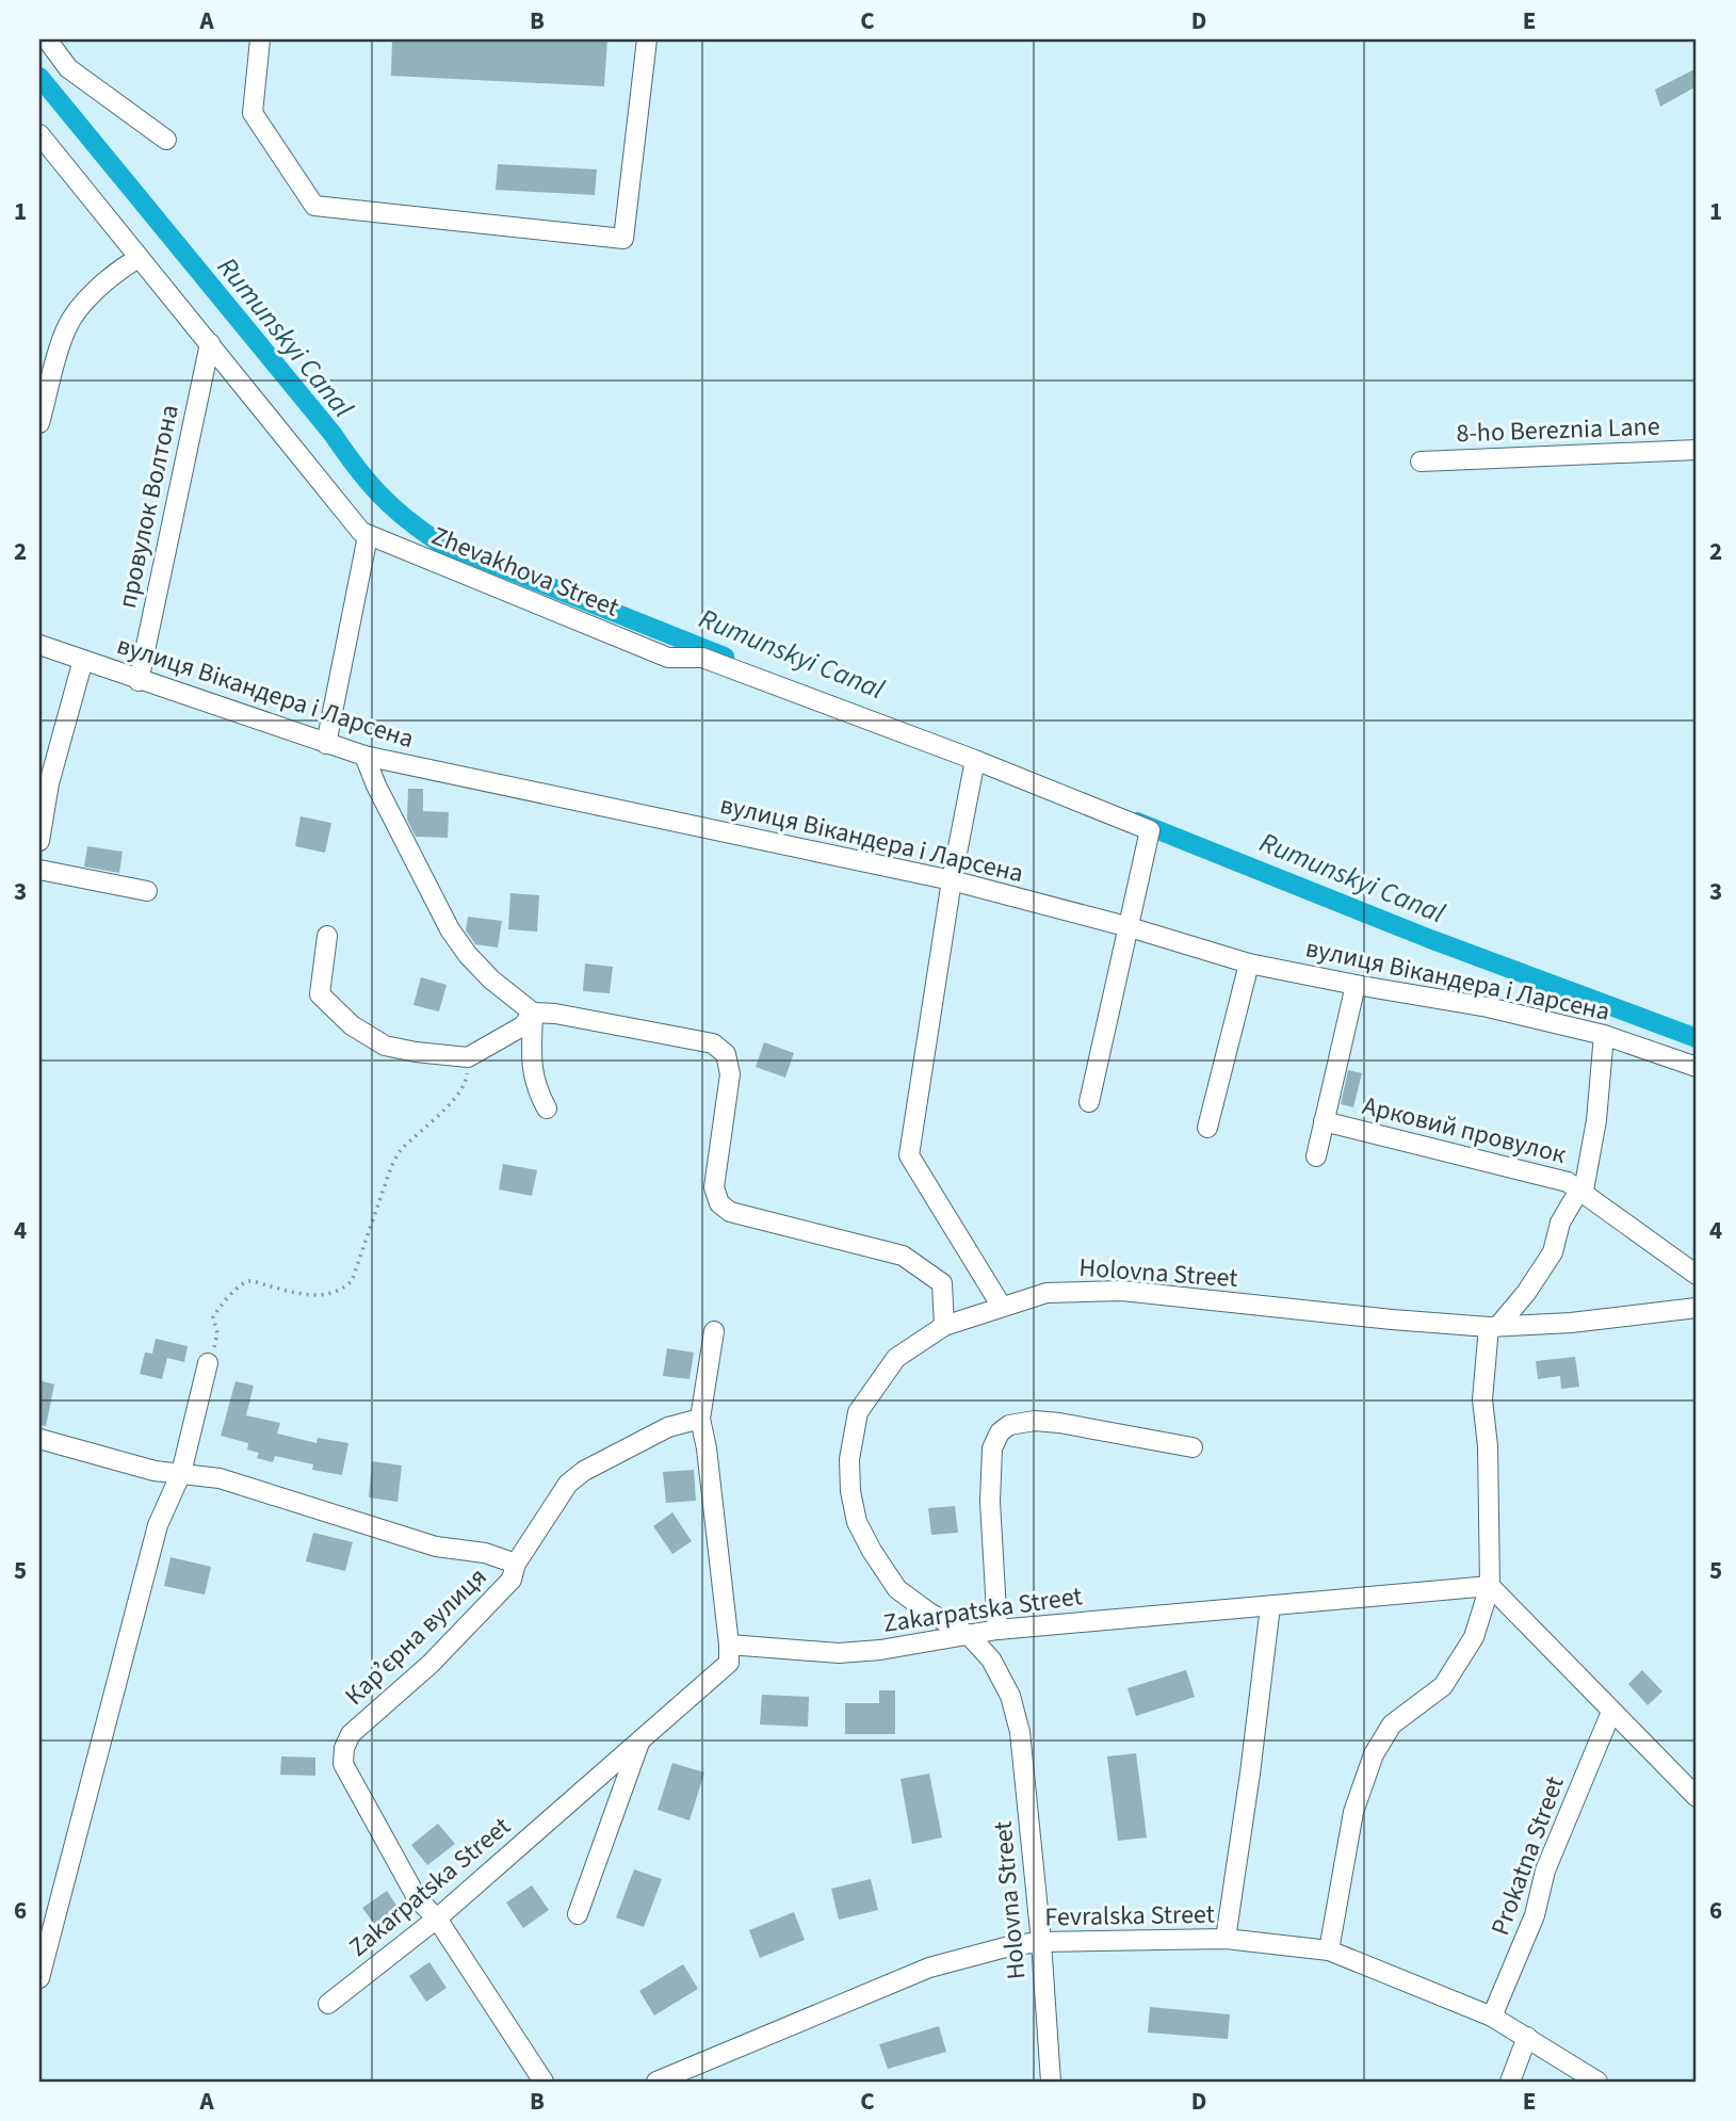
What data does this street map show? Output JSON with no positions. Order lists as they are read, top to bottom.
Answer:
{
  "streets": {
    "street": [
      "8-ho Bereznia Lane",
      "провулок Волтона",
      "Zhevakhova Street",
      "вулиця Вікандера і Ларсена",
      "Арковий провулок",
      "Holovna Street",
      "Zakarpatska Street",
      "Карʼєрна вулиця",
      "Prokatna Street",
      "Fevralska Street"
    ]
  },
  "crossings": [
    ["провулок Волтона", "Zhevakhova Street"],
    ["провулок Волтона", "вулиця Вікандера і Ларсена"],
    ["Zhevakhova Street", "вулиця Вікандера і Ларсена"],
    ["Holovna Street", "Zakarpatska Street"],
    ["Holovna Street", "Fevralska Street"],
    ["Zakarpatska Street", "Карʼєрна вулиця"],
    ["Prokatna Street", "Fevralska Street"]
  ],
  "water": ["Rumunskyi Canal"],
  "grid": {
    "columns": [
      "A",
      "B",
      "C",
      "D",
      "E"
    ],
    "rows": [
      "1",
      "2",
      "3",
      "4",
      "5",
      "6"
    ]
  }
}
